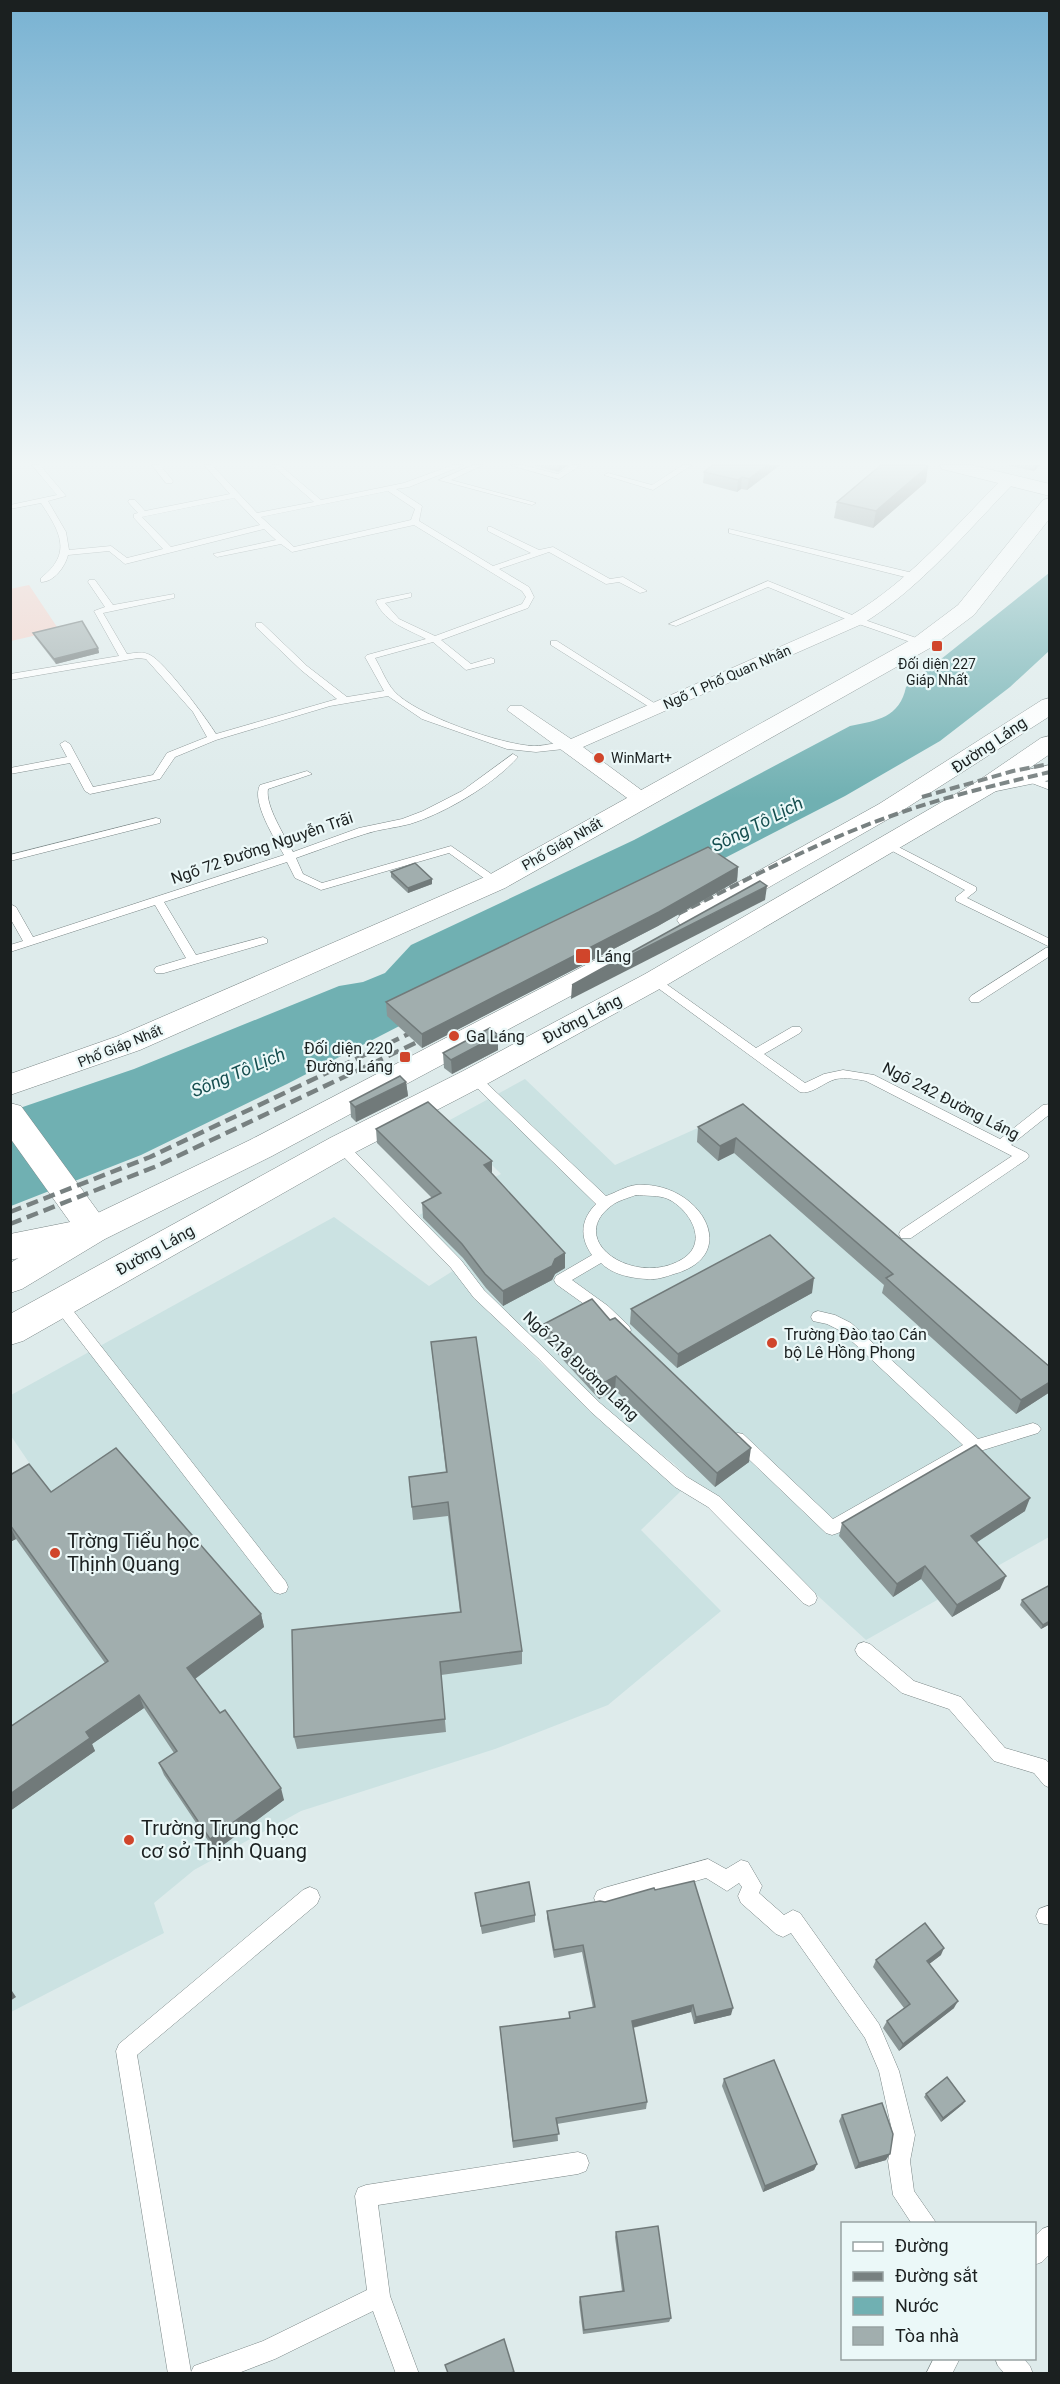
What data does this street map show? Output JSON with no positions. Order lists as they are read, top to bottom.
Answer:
{
  "streets": {
    "main road": ["Đường Láng", "Phố Giáp Nhất"],
    "street": ["Ngõ 1 Phố Quan Nhân"],
    "lane": ["Ngõ 72 Đường Nguyễn Trãi", "Ngõ 242 Đường Láng", "Ngõ 218 Đường Láng"]
  },
  "crossings": [
    ["Đường Láng", "Ngõ 242 Đường Láng"],
    ["Đường Láng", "Ngõ 218 Đường Láng"]
  ],
  "water": ["Sông Tô Lịch"],
  "places": {
    "transit": ["Đối diện 227 Giáp Nhất", "Láng", "Đối diện 220 Đường Láng"],
    "other": [
      "WinMart+",
      "Ga Láng",
      "Trường Đào tạo Cán bộ Lê Hồng Phong",
      "Trờng Tiểu học Thịnh Quang",
      "Trường Trung học cơ sở Thịnh Quang"
    ]
  },
  "legend": [
    "Đường",
    "Đường sắt",
    "Nước",
    "Tòa nhà"
  ]
}
